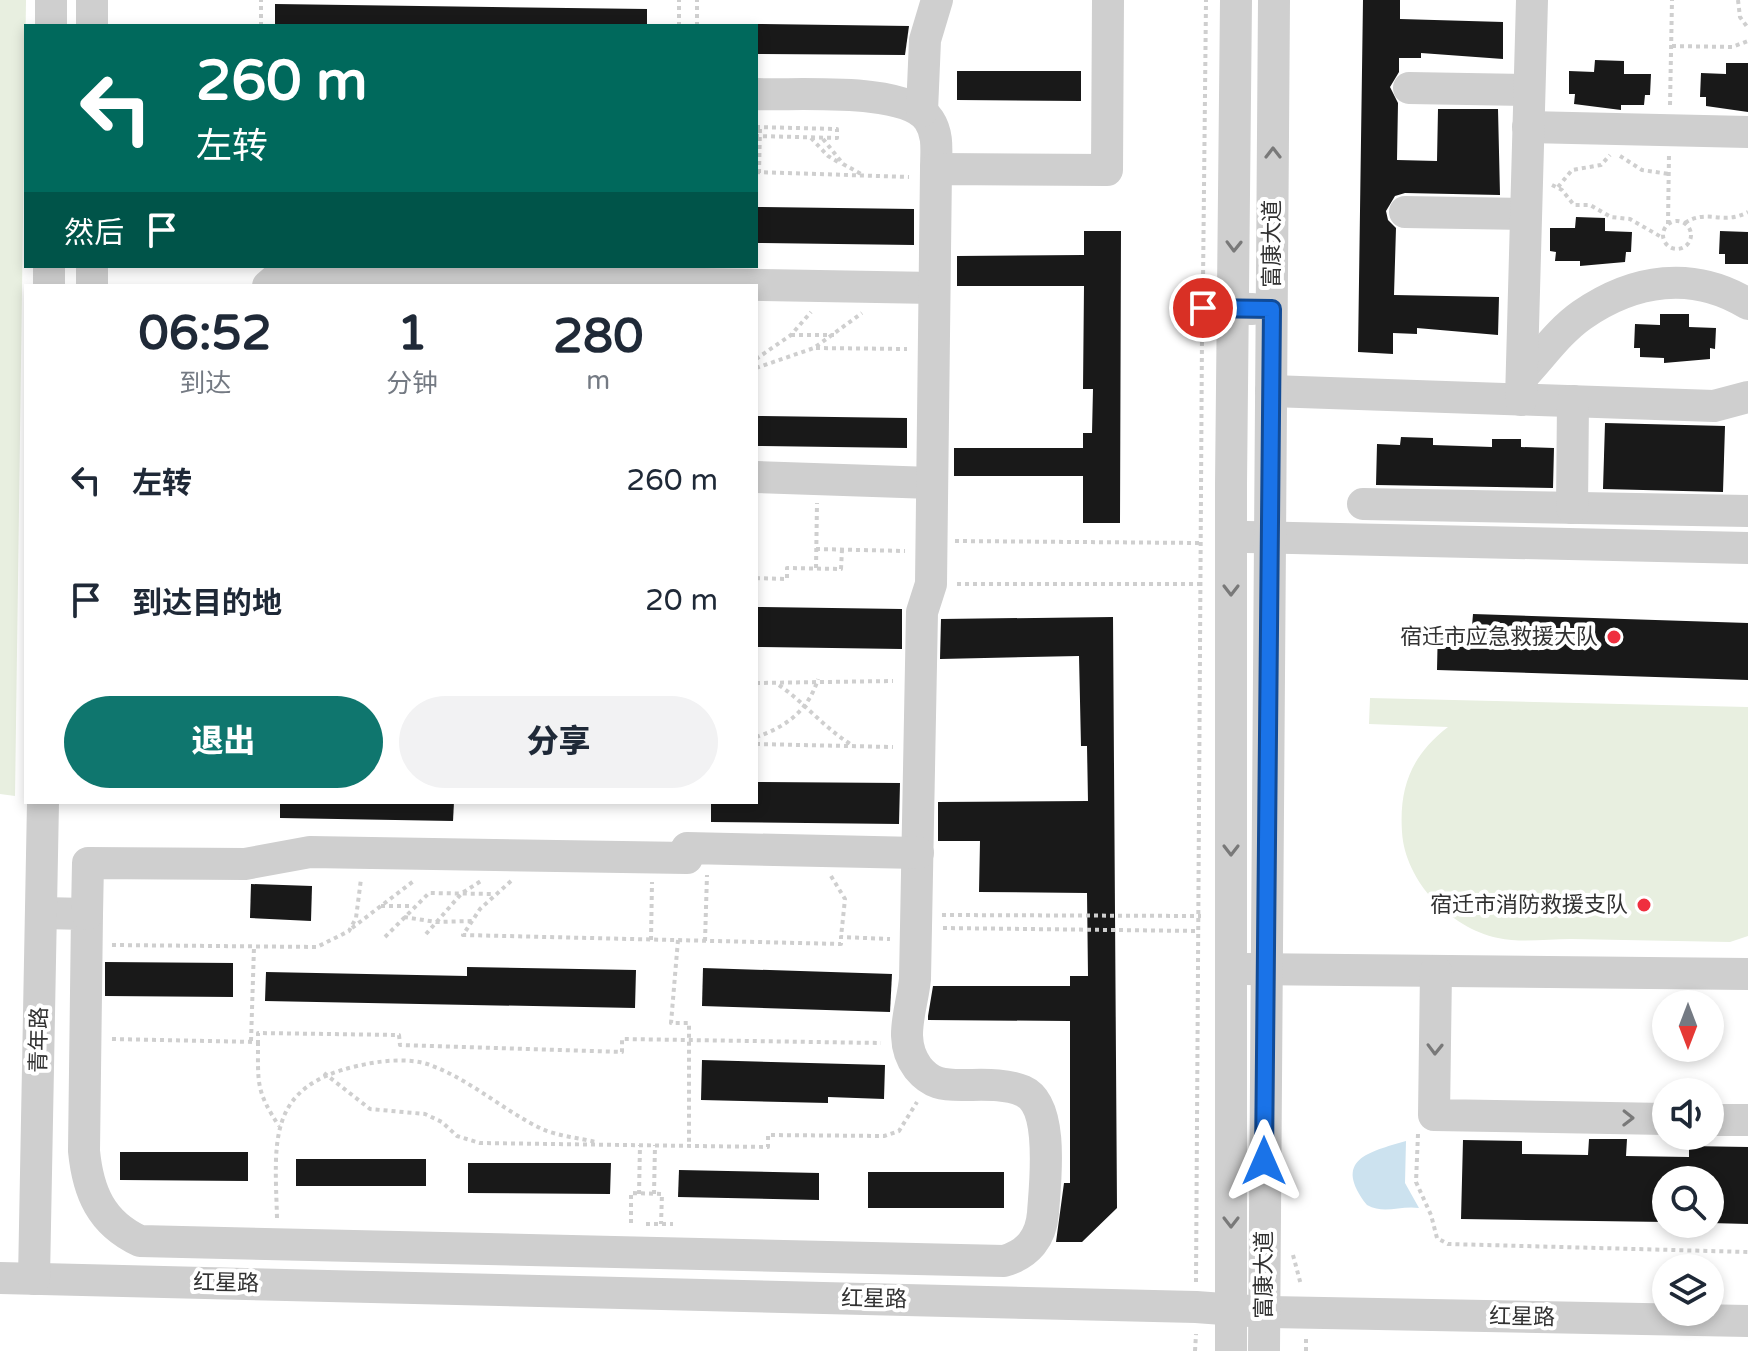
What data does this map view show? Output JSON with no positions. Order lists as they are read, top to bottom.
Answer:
{
  "streets": {
    "street": ["富康大道", "青年路", "红星路"]
  },
  "crossings": [
    ["富康大道", "红星路"],
    ["青年路", "红星路"]
  ],
  "places": ["宿迁市应急救援大队", "宿迁市消防救援支队"],
  "north": "bottom",
  "page": {
    "turn": ["260 m", "左转"],
    "then": "然后",
    "eta": [
      "06:52",
      "到达",
      "1",
      "分钟",
      "280",
      "m"
    ],
    "list": [
      {
        "name": "左转",
        "value": "260 m"
      },
      {
        "name": "到达目的地",
        "value": "20 m"
      }
    ],
    "buttons": ["退出", "分享"]
  }
}
